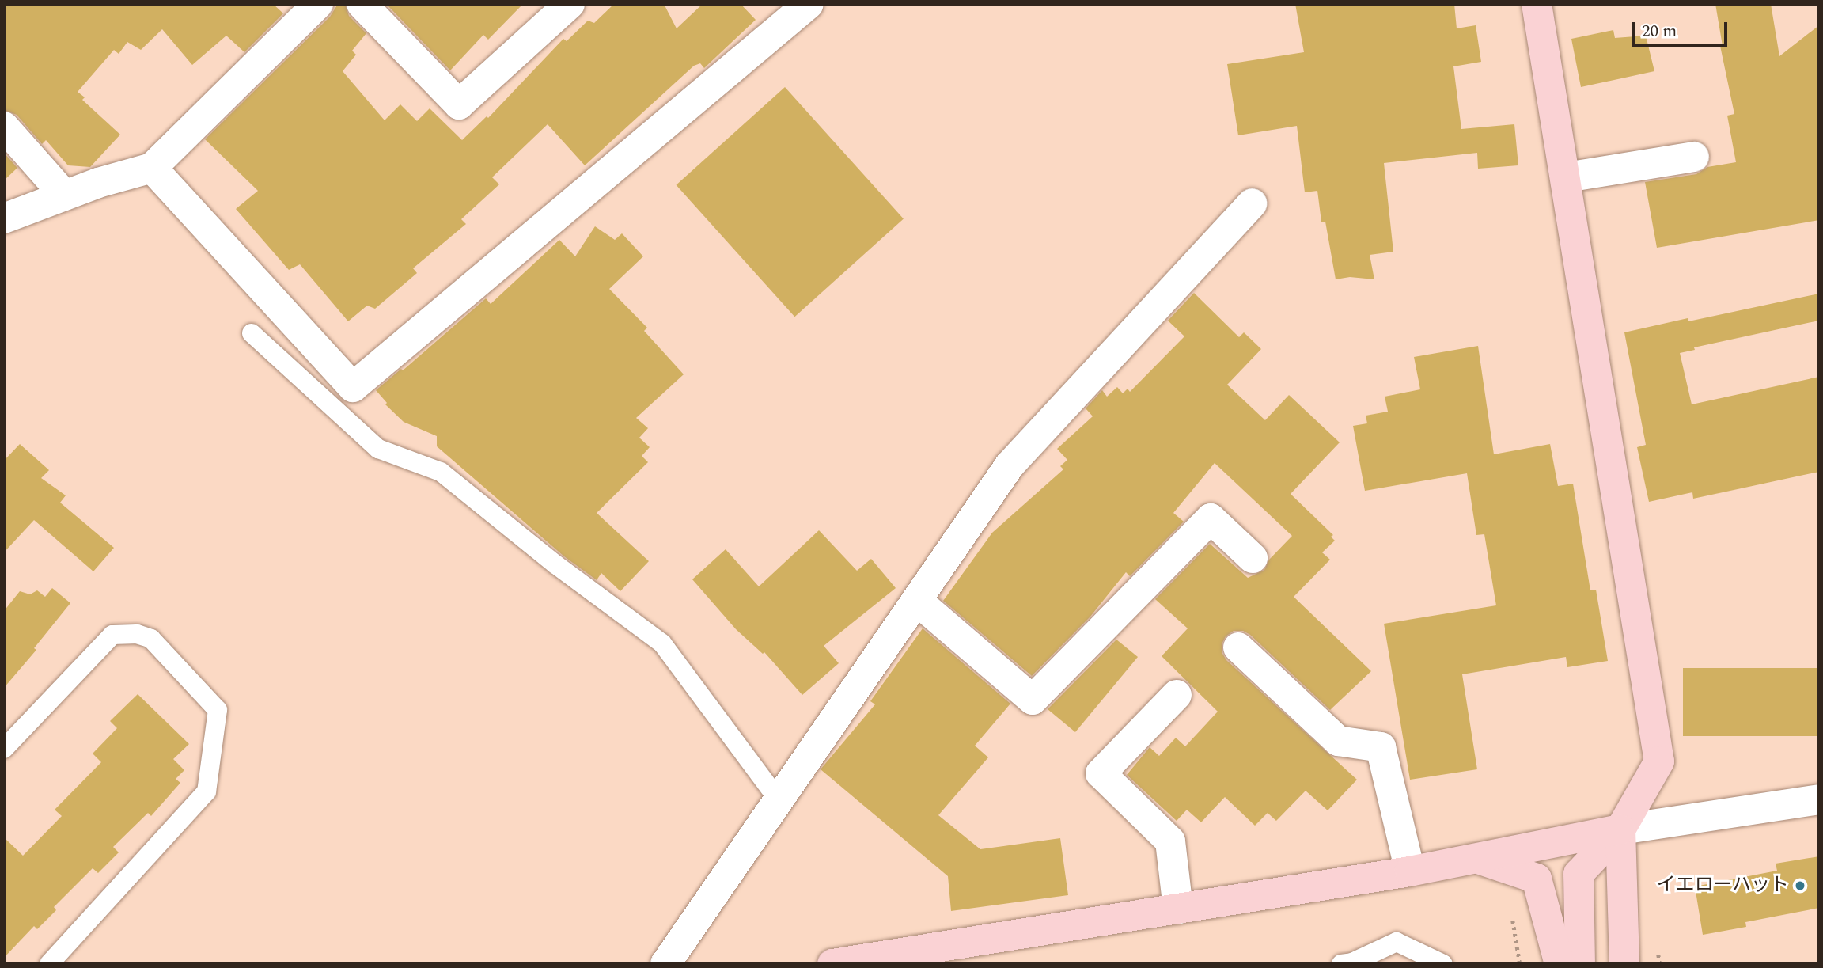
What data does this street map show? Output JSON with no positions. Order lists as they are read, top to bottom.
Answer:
{
  "places": ["イエローハット"],
  "scale_bar": "20 m"
}
